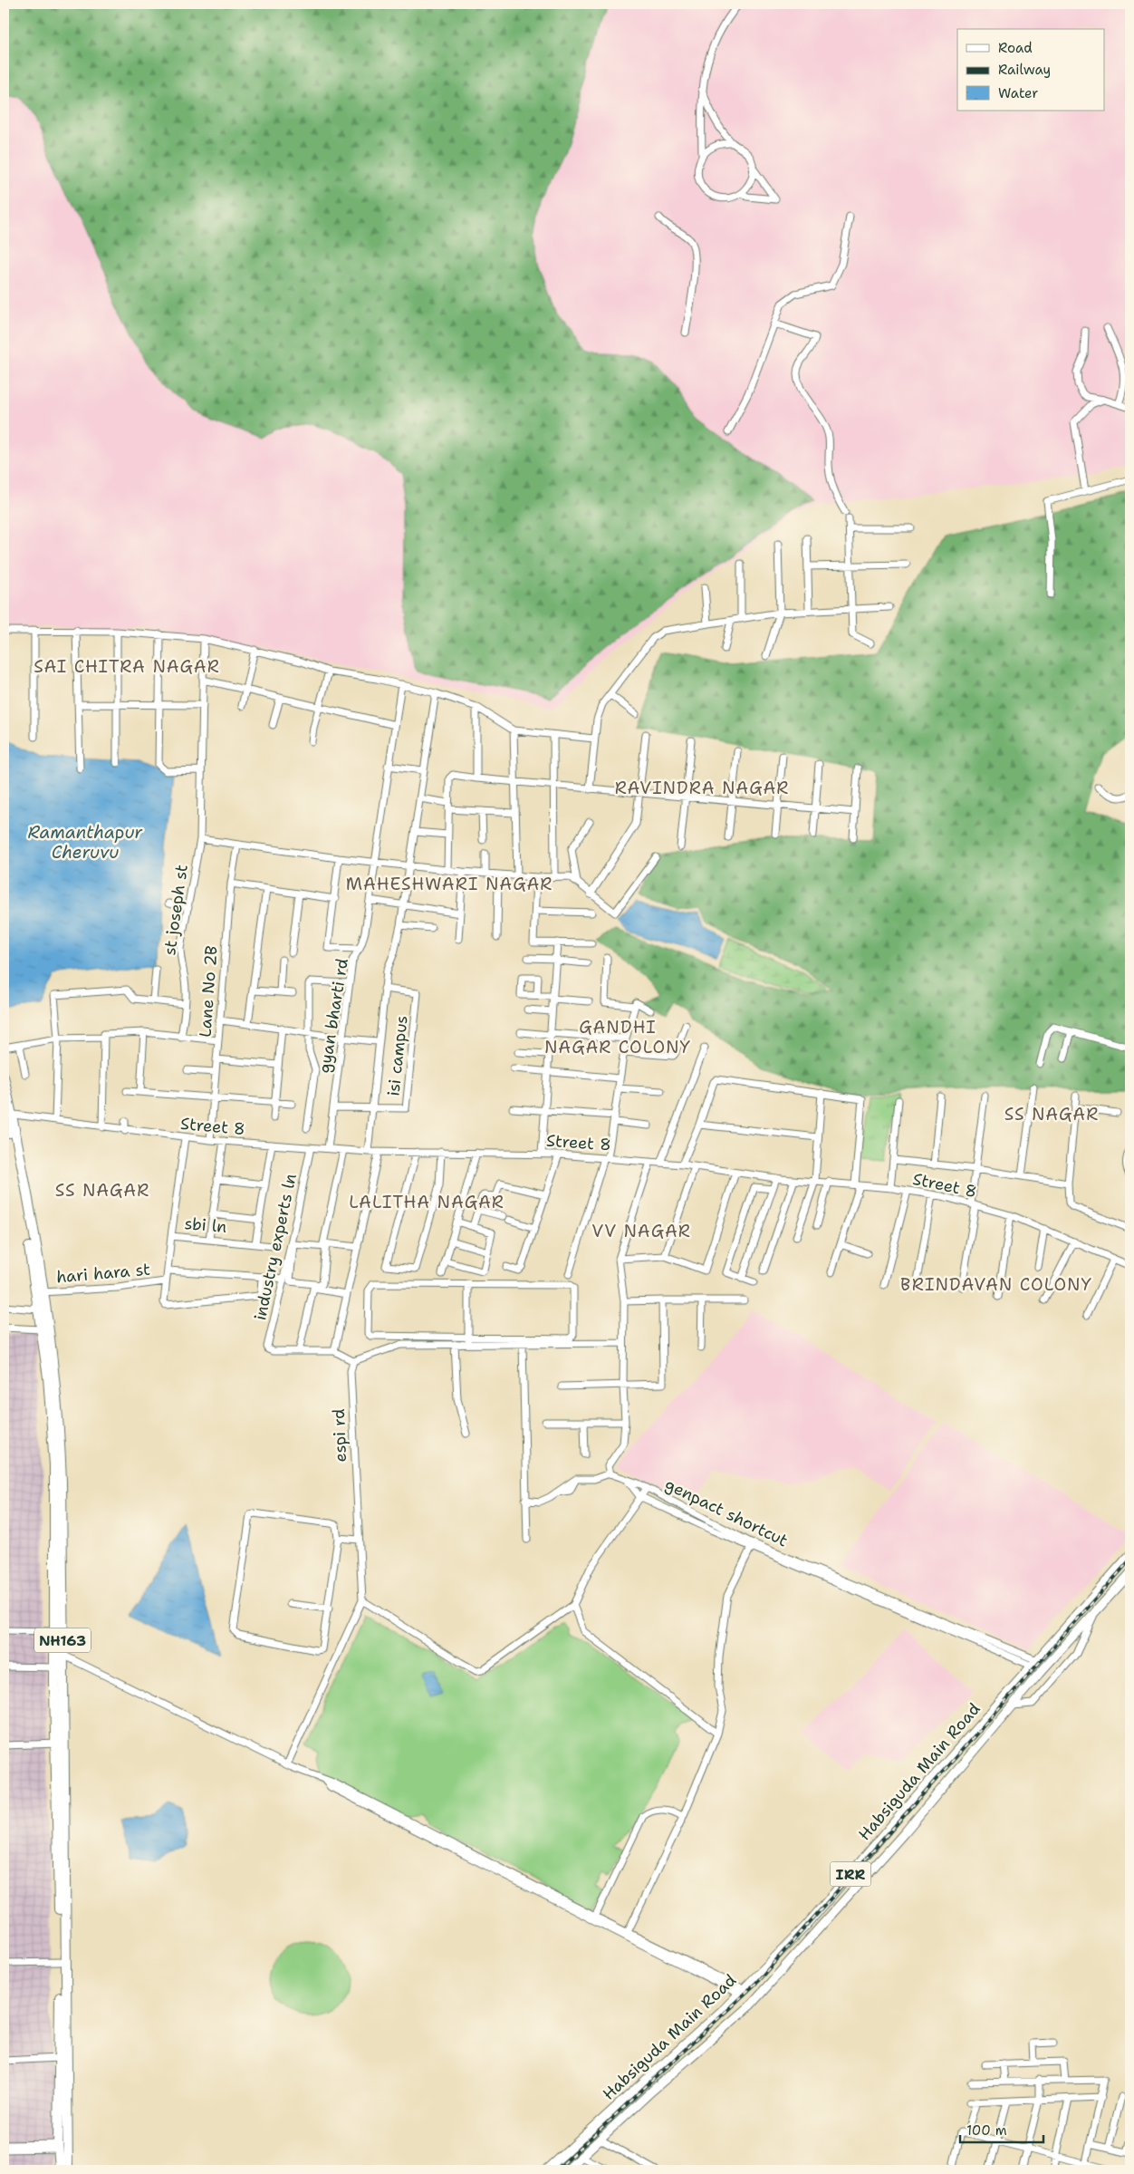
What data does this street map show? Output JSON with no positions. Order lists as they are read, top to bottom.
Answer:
{
  "streets": {
    "highway": ["NH163"],
    "main road": ["Habsiguda Main Road", "IRR"],
    "street": [
      "st joseph st",
      "Lane No 2B",
      "gyan bharti rd",
      "isi campus",
      "Street 8",
      "sbi ln",
      "industry experts ln",
      "hari hara st",
      "espi rd",
      "genpact shortcut"
    ]
  },
  "crossings": [
    ["Lane No 2B", "Street 8"],
    ["gyan bharti rd", "isi campus"],
    ["gyan bharti rd", "Street 8"],
    ["Street 8", "sbi ln"],
    ["Street 8", "industry experts ln"],
    ["Street 8", "NH163"],
    ["hari hara st", "NH163"]
  ],
  "districts": [
    "SAI CHITRA NAGAR",
    "RAVINDRA NAGAR",
    "MAHESHWARI NAGAR",
    "GANDHI NAGAR COLONY",
    "SS NAGAR",
    "SS NAGAR",
    "LALITHA NAGAR",
    "VV NAGAR",
    "BRINDAVAN COLONY"
  ],
  "water": ["Ramanthapur Cheruvu"],
  "legend": ["Road", "Railway", "Water"],
  "scale_bar": "100 m"
}
